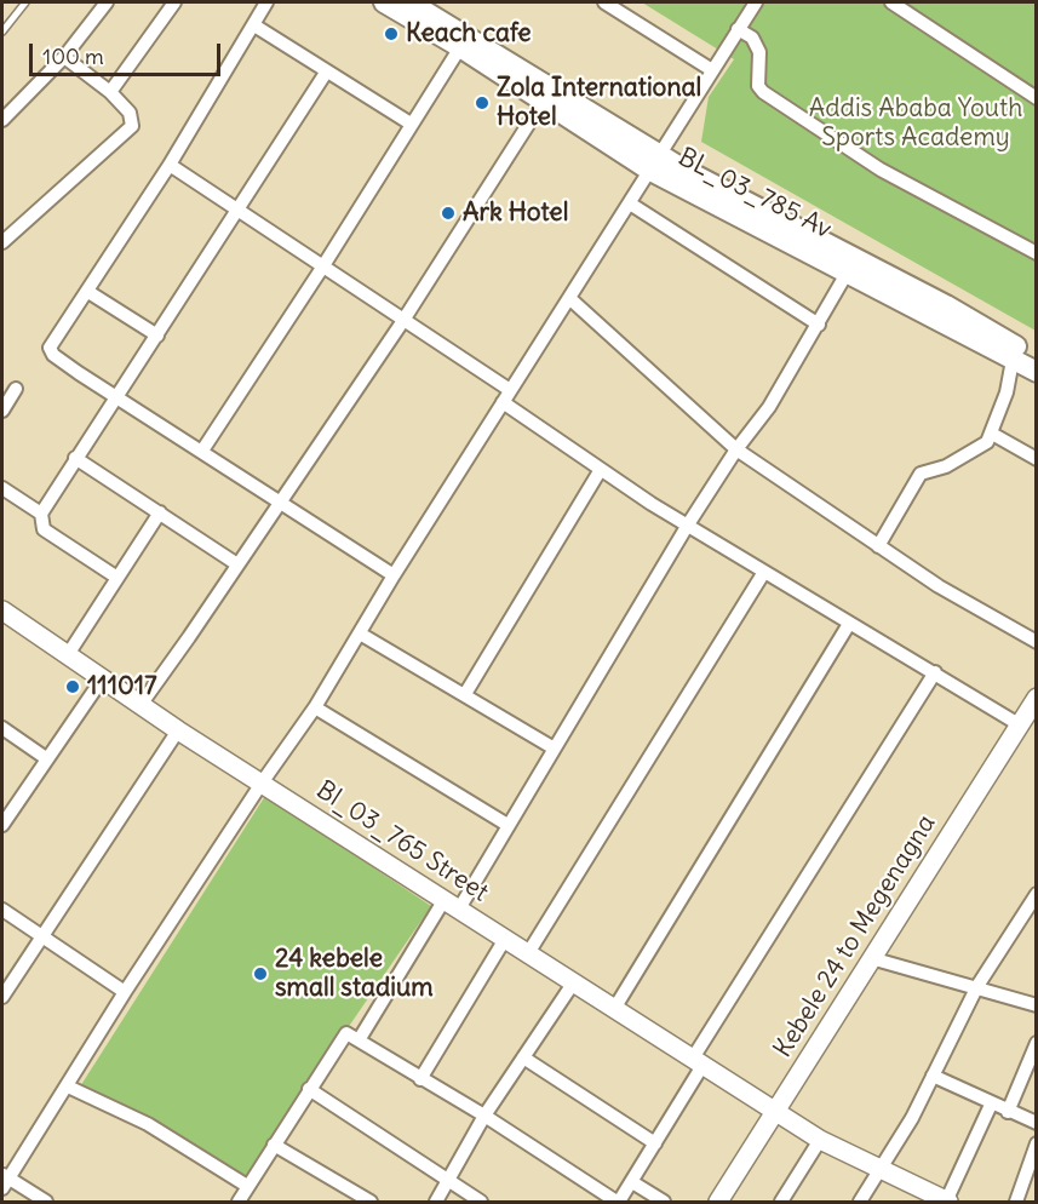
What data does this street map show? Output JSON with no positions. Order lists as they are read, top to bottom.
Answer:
{
  "streets": {
    "main road": ["BL_03_785 Av"],
    "street": ["Bl_03_765 Street", "Kebele 24 to Megenagna"]
  },
  "crossings": [
    ["Bl_03_765 Street", "Kebele 24 to Megenagna"]
  ],
  "parks": ["Addis Ababa Youth Sports Academy"],
  "places": [
    "Keach cafe",
    "Zola International Hotel",
    "Ark Hotel",
    "111017",
    "24 kebele small stadium"
  ],
  "scale_bar": "100 m"
}
